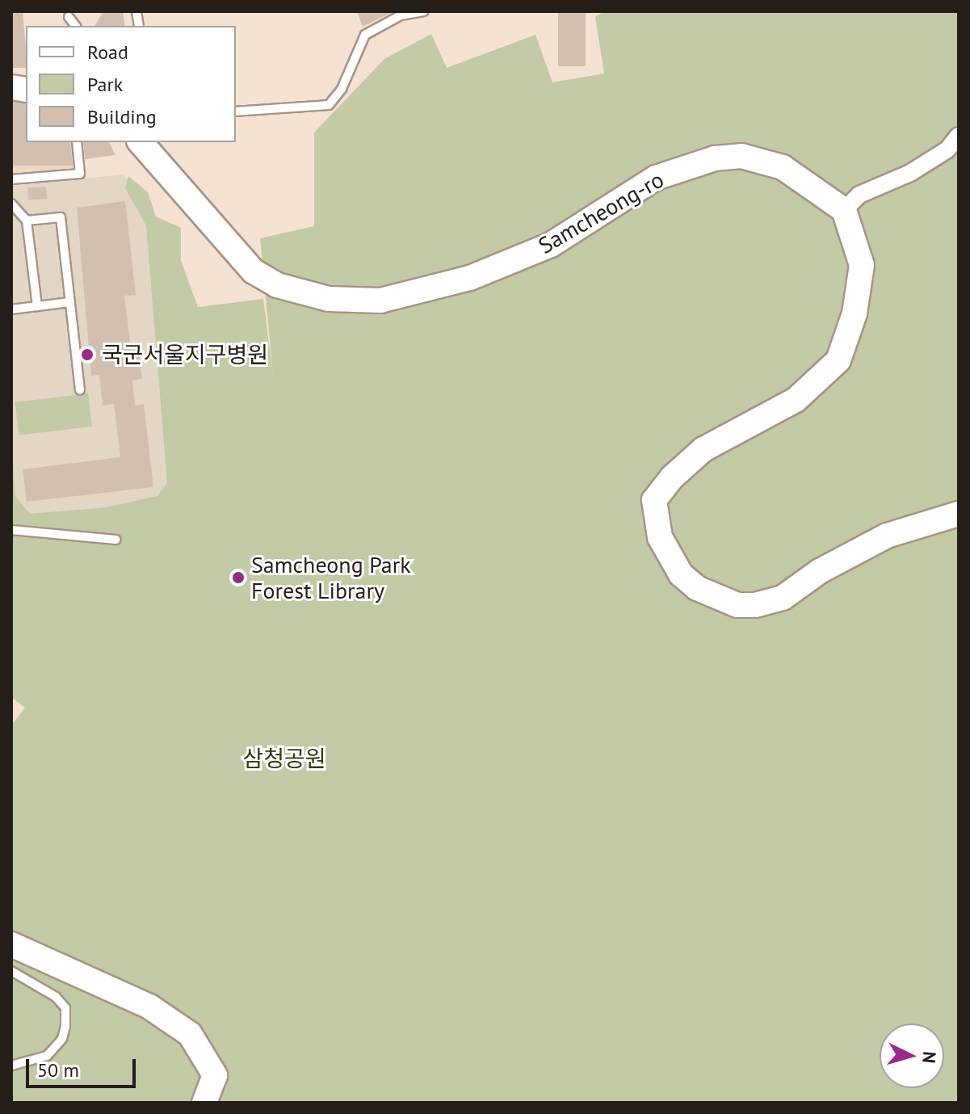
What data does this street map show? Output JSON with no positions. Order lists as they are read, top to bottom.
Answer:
{
  "streets": {
    "street": ["Samcheong-ro"]
  },
  "parks": ["삼청공원"],
  "places": ["국군서울지구병원", "Samcheong Park Forest Library"],
  "legend": ["Road", "Park", "Building"],
  "scale_bar": "50 m",
  "north": "right"
}
